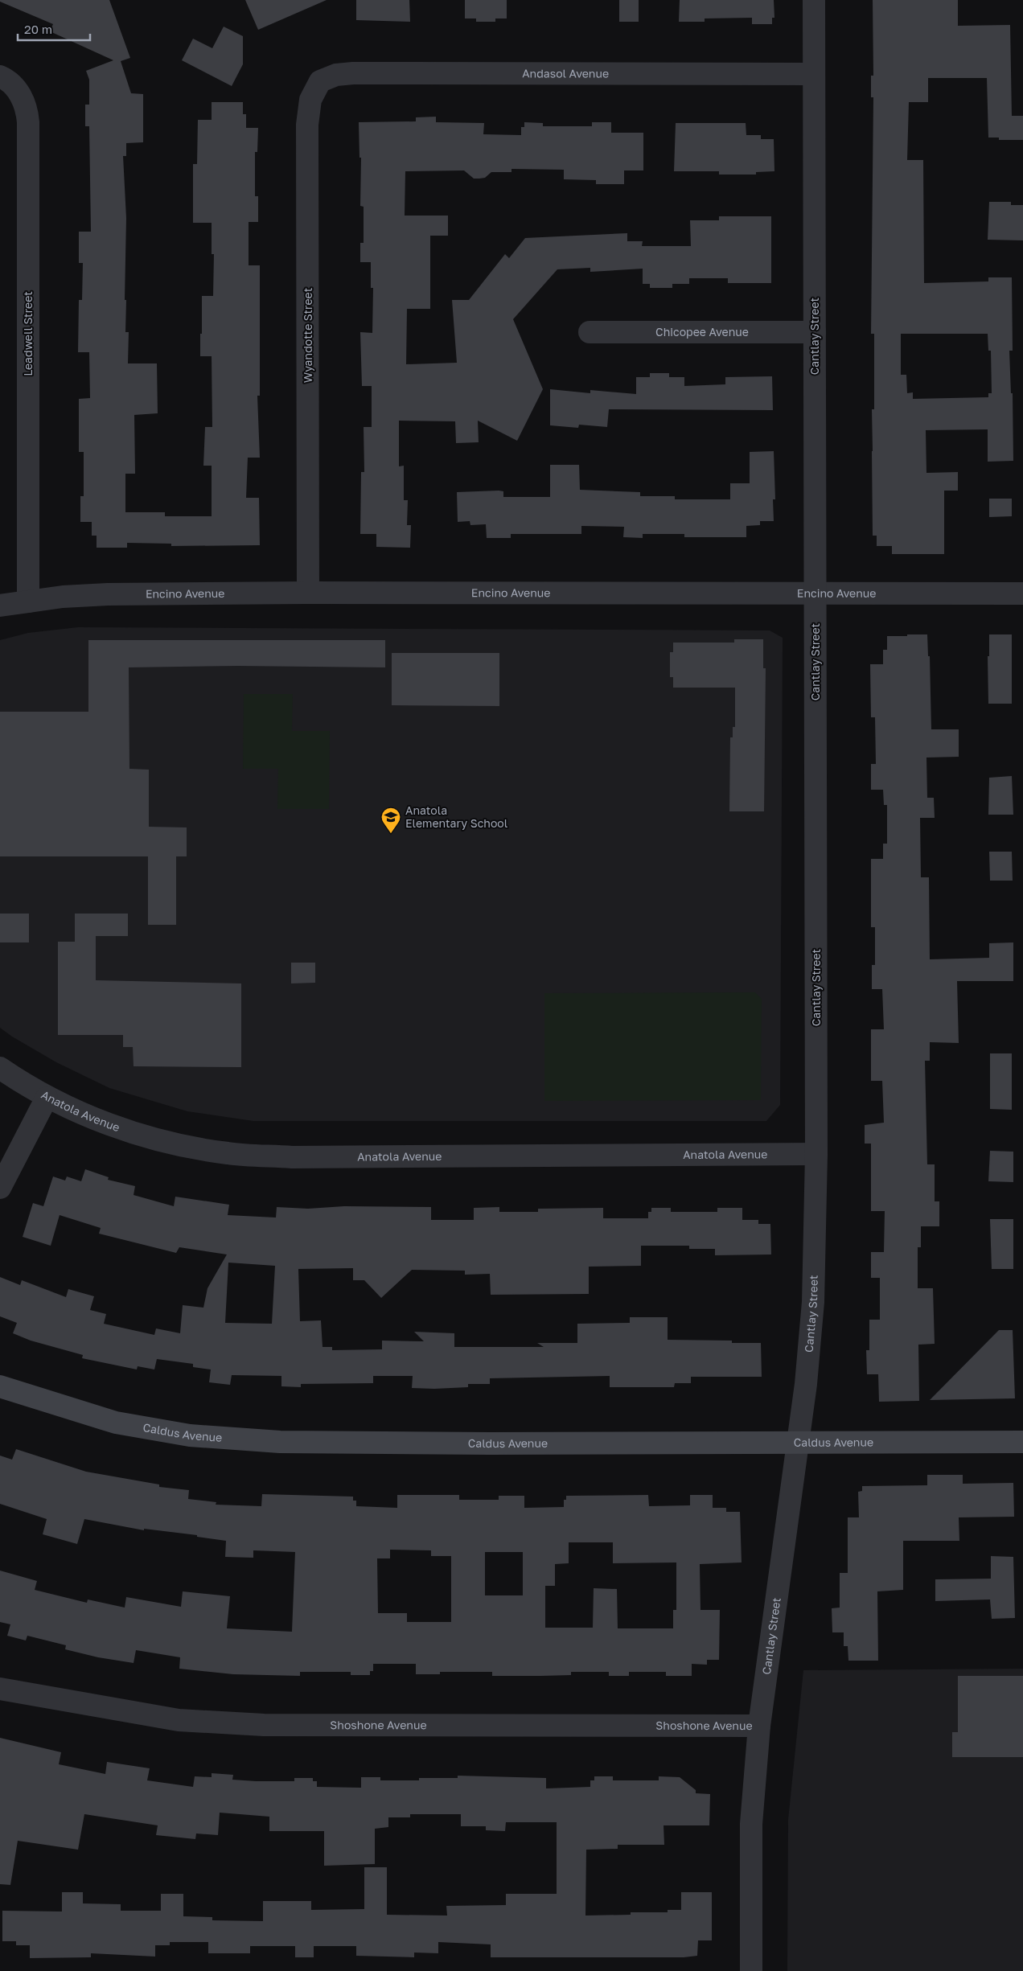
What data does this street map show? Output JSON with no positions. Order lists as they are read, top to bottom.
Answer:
{
  "streets": {
    "street": [
      "Andasol Avenue",
      "Chicopee Avenue",
      "Leadwell Street",
      "Wyandotte Street",
      "Cantlay Street",
      "Encino Avenue",
      "Anatola Avenue",
      "Caldus Avenue",
      "Shoshone Avenue"
    ]
  },
  "crossings": [
    ["Andasol Avenue", "Wyandotte Street"],
    ["Andasol Avenue", "Cantlay Street"],
    ["Chicopee Avenue", "Cantlay Street"],
    ["Leadwell Street", "Encino Avenue"],
    ["Wyandotte Street", "Encino Avenue"],
    ["Cantlay Street", "Encino Avenue"],
    ["Cantlay Street", "Anatola Avenue"],
    ["Cantlay Street", "Caldus Avenue"],
    ["Cantlay Street", "Shoshone Avenue"]
  ],
  "places": {
    "school or university": ["Anatola Elementary School"]
  },
  "scale_bar": "20 m"
}
